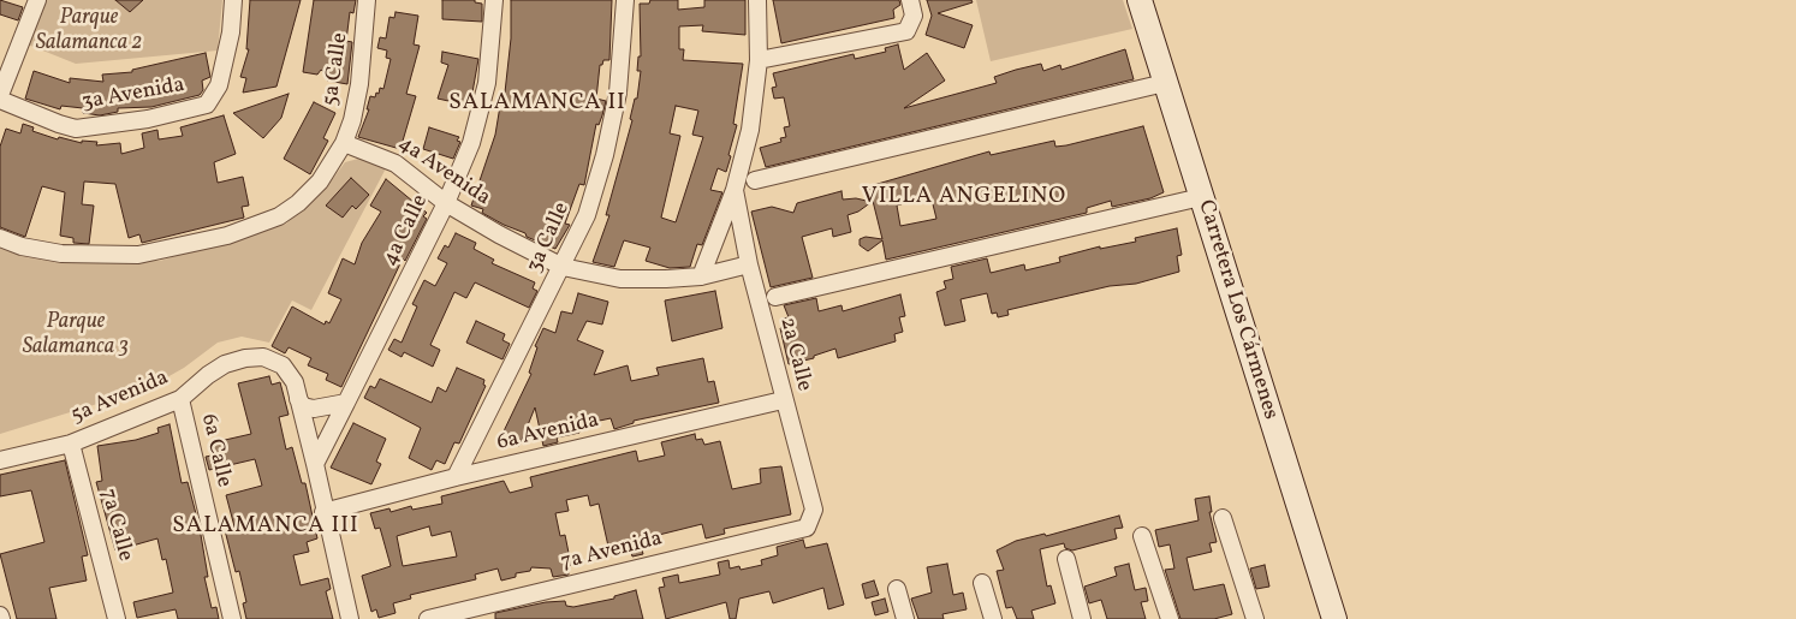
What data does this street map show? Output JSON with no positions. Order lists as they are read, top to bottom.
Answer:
{
  "streets": {
    "main road": ["Carretera Los Cármenes"],
    "street": [
      "5a Calle",
      "3a Avenida",
      "4a Avenida",
      "4a Calle",
      "3a Calle",
      "2a Calle",
      "5a Avenida",
      "6a Avenida",
      "6a Calle",
      "7a Calle",
      "7a Avenida"
    ]
  },
  "crossings": [
    ["5a Calle", "4a Avenida"],
    ["4a Avenida", "4a Calle"],
    ["4a Avenida", "3a Calle"],
    ["4a Avenida", "2a Calle"],
    ["4a Calle", "5a Avenida"],
    ["3a Calle", "6a Avenida"],
    ["2a Calle", "6a Avenida"],
    ["2a Calle", "7a Avenida"],
    ["5a Avenida", "6a Calle"],
    ["5a Avenida", "7a Calle"]
  ],
  "districts": ["SALAMANCA II", "VILLA ANGELINO", "SALAMANCA III"],
  "parks": ["Parque Salamanca 2", "Parque Salamanca 3"]
}
